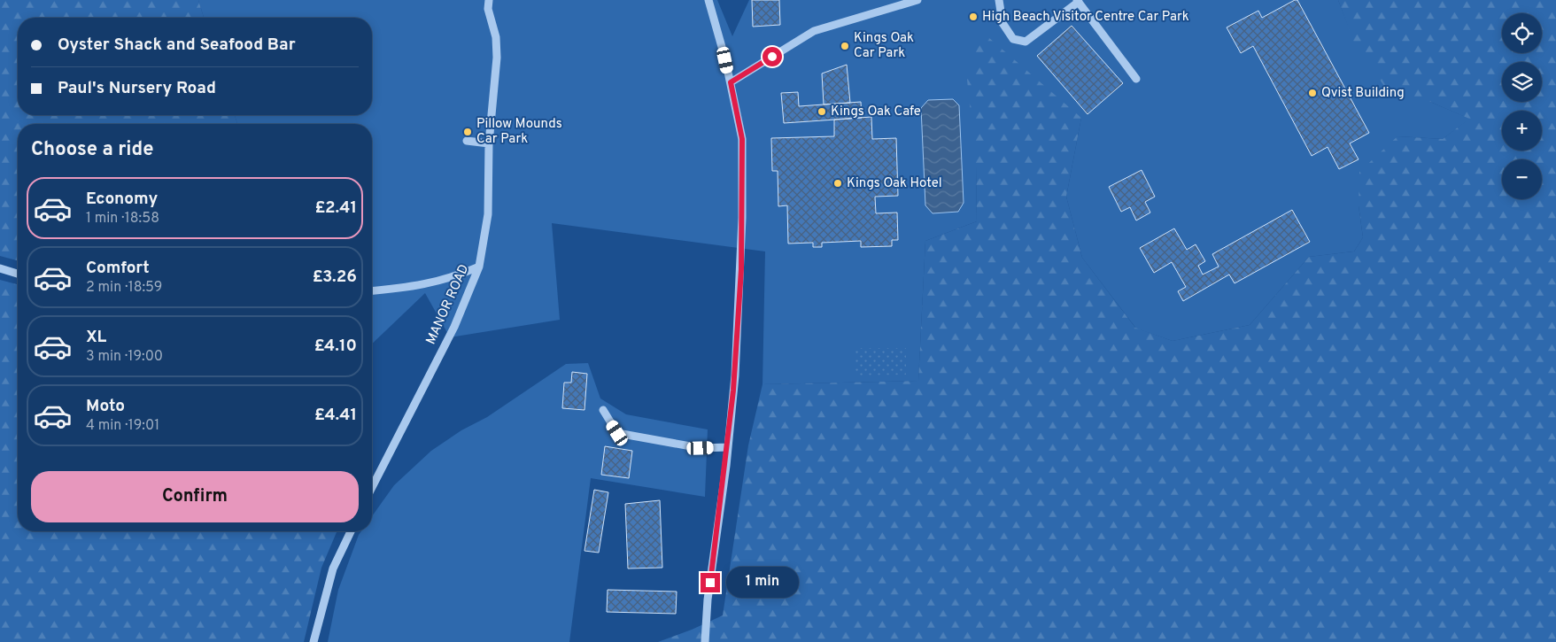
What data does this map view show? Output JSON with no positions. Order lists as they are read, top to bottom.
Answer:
{
  "streets": {
    "street": ["MANOR ROAD"]
  },
  "places": [
    "High Beach Visitor Centre Car Park",
    "Kings Oak Car Park",
    "Qvist Building",
    "Kings Oak Cafe",
    "Pillow Mounds Car Park",
    "Kings Oak Hotel"
  ],
  "page": {
    "map_buttons": ["+", "−"],
    "banner": ["Oyster Shack and Seafood Bar", "Paul's Nursery Road"],
    "heading": "Choose a ride",
    "list": [
      {
        "name": "Economy",
        "note": "1 min · 18:58",
        "value": "£2.41"
      },
      {
        "name": "Comfort",
        "note": "2 min · 18:59",
        "value": "£3.26"
      },
      {
        "name": "XL",
        "note": "3 min · 19:00",
        "value": "£4.10"
      },
      {
        "name": "Moto",
        "note": "4 min · 19:01",
        "value": "£4.41"
      }
    ],
    "buttons": "Confirm",
    "bubble": "1 min"
  }
}
